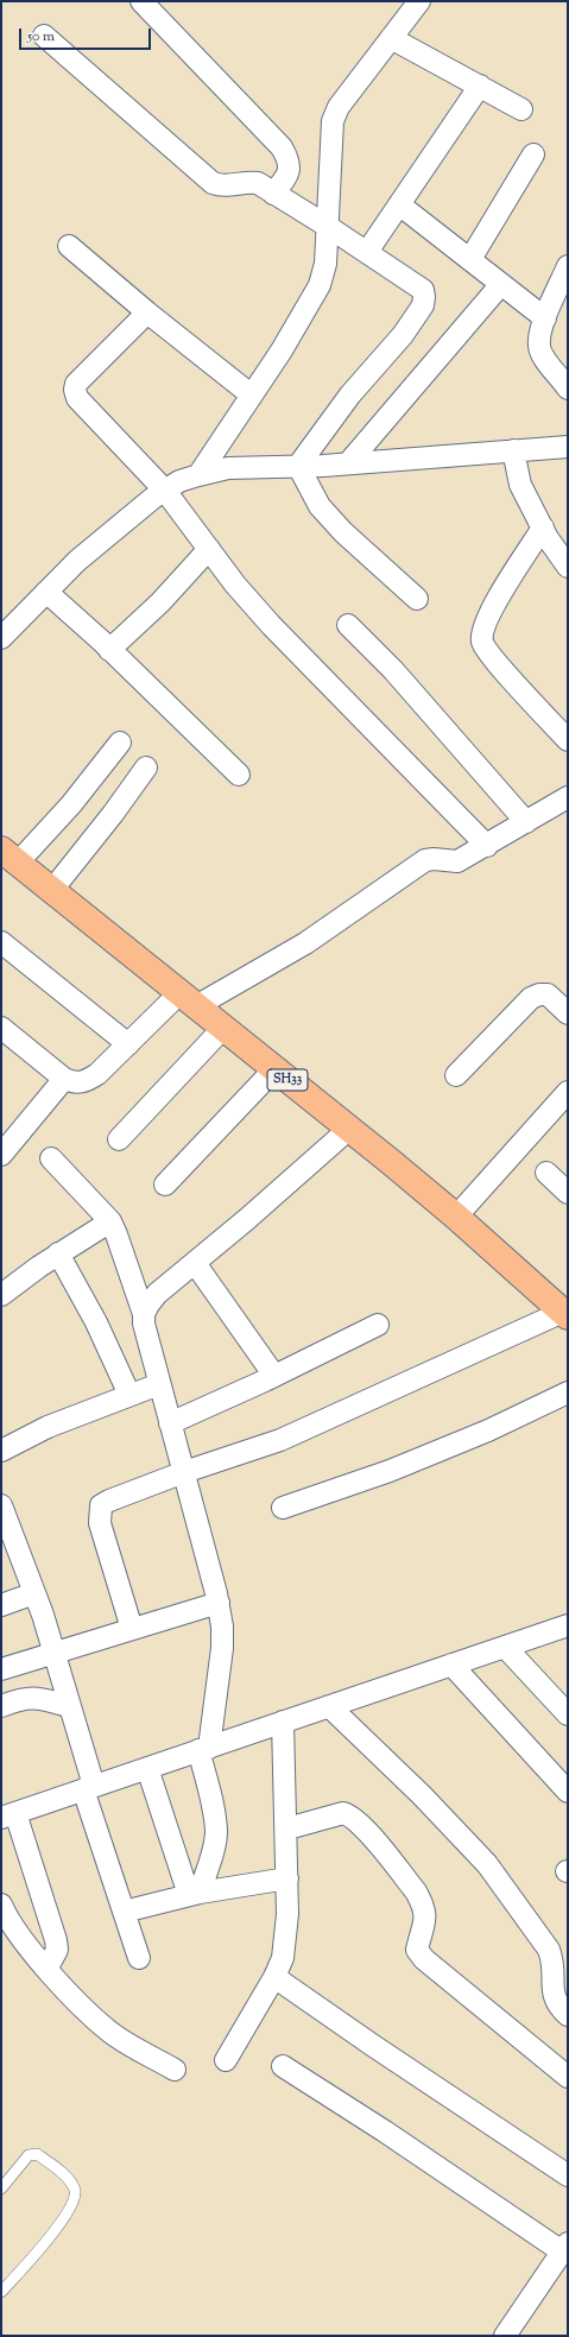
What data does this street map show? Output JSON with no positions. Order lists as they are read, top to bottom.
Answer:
{
  "streets": {
    "main road": ["SH33"]
  },
  "scale_bar": "50 m"
}
